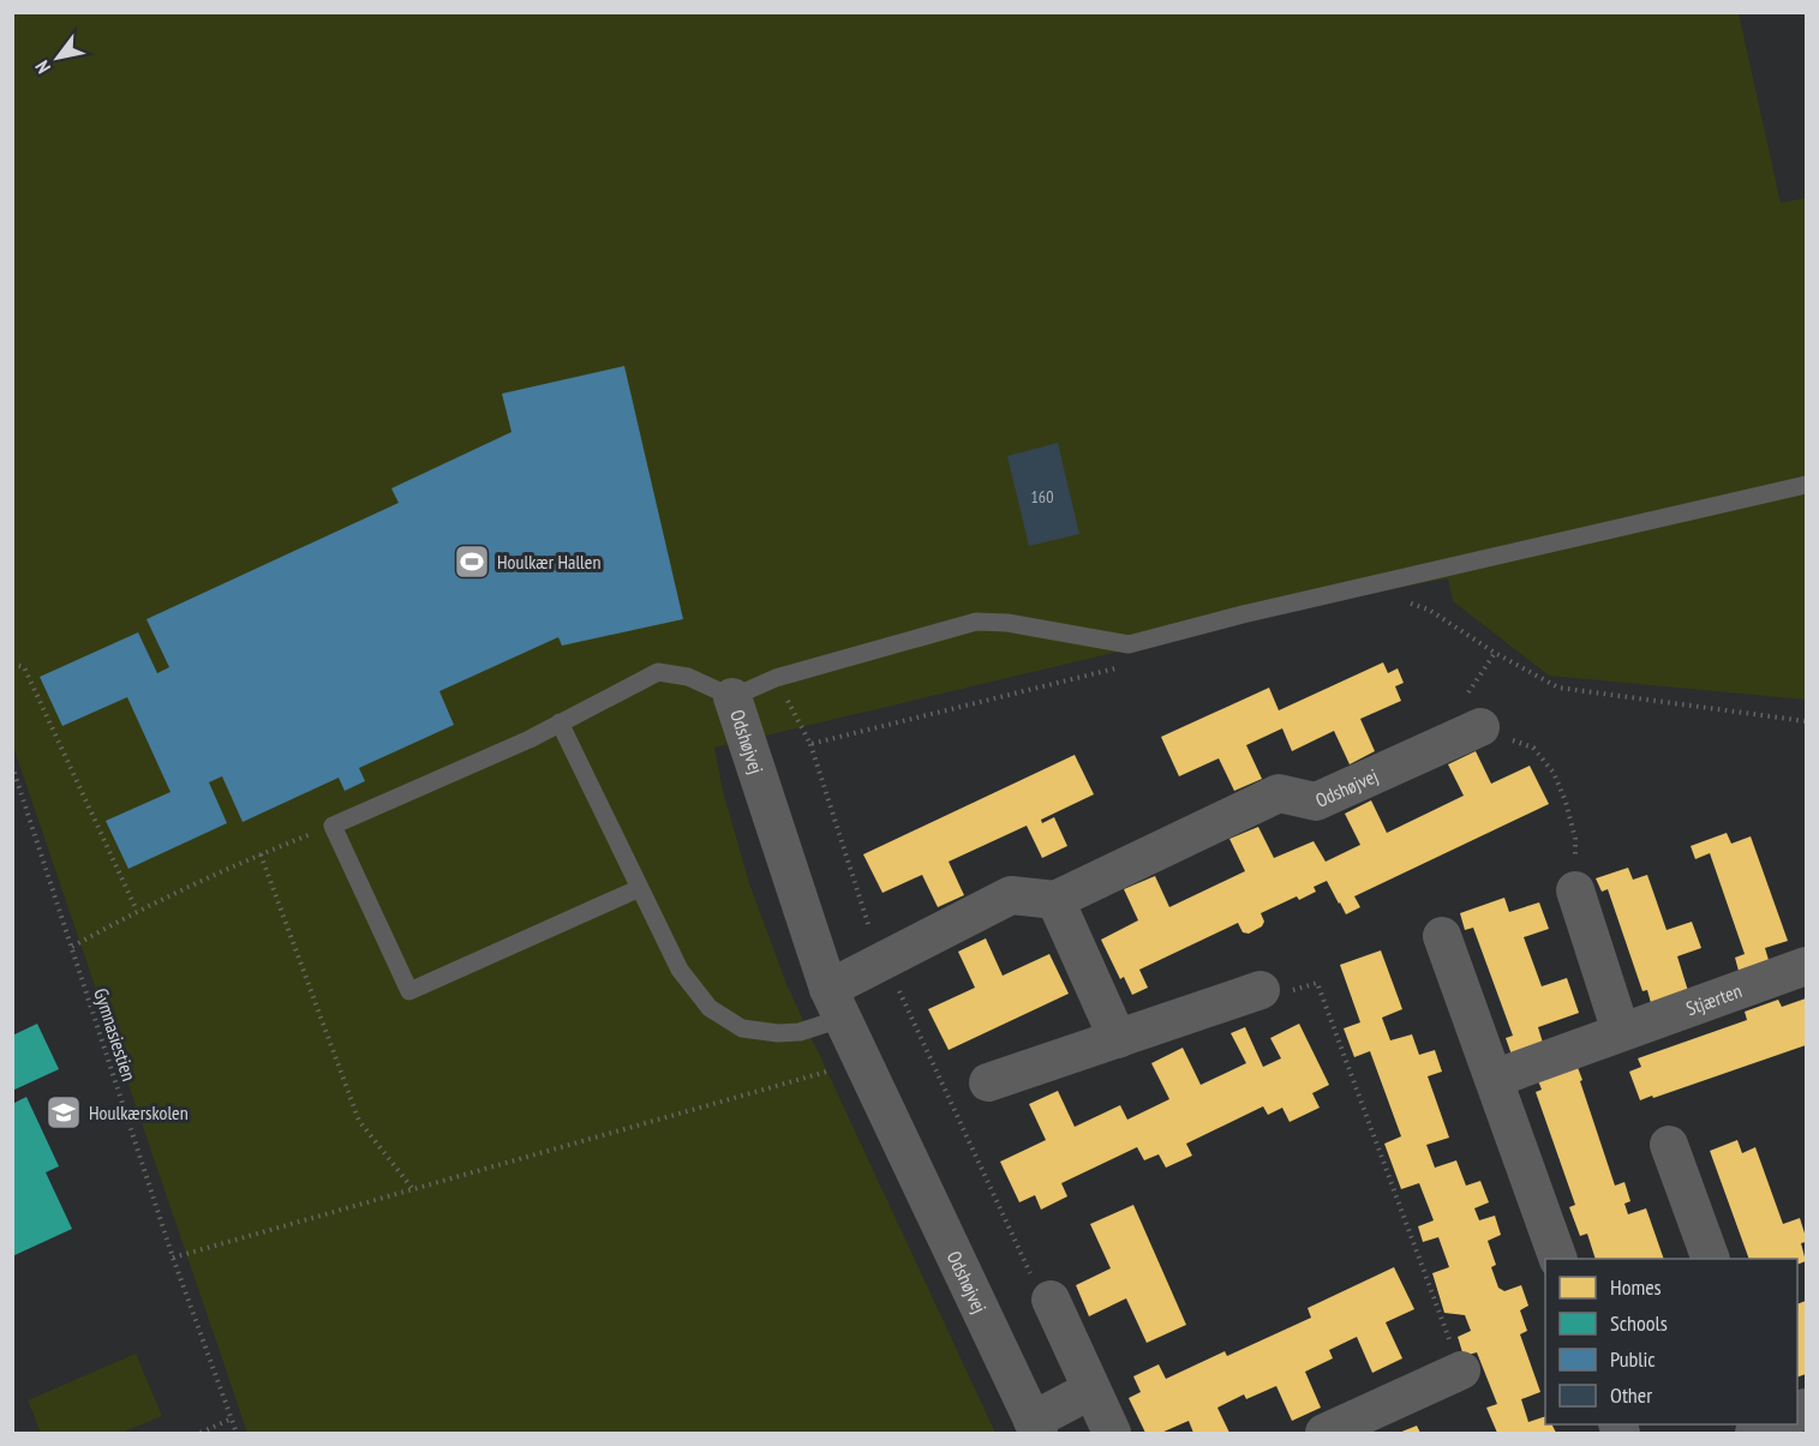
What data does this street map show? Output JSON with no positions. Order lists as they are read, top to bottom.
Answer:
{
  "streets": {
    "street": ["Odshøjvej", "Stjærten"],
    "path": ["Gymnasiestien"]
  },
  "places": {
    "sports": ["Houlkær Hallen"],
    "school or university": ["Houlkærskolen"]
  },
  "house_numbers": ["160"],
  "legend": [
    "Homes",
    "Schools",
    "Public",
    "Other"
  ],
  "north": "bottom left"
}
